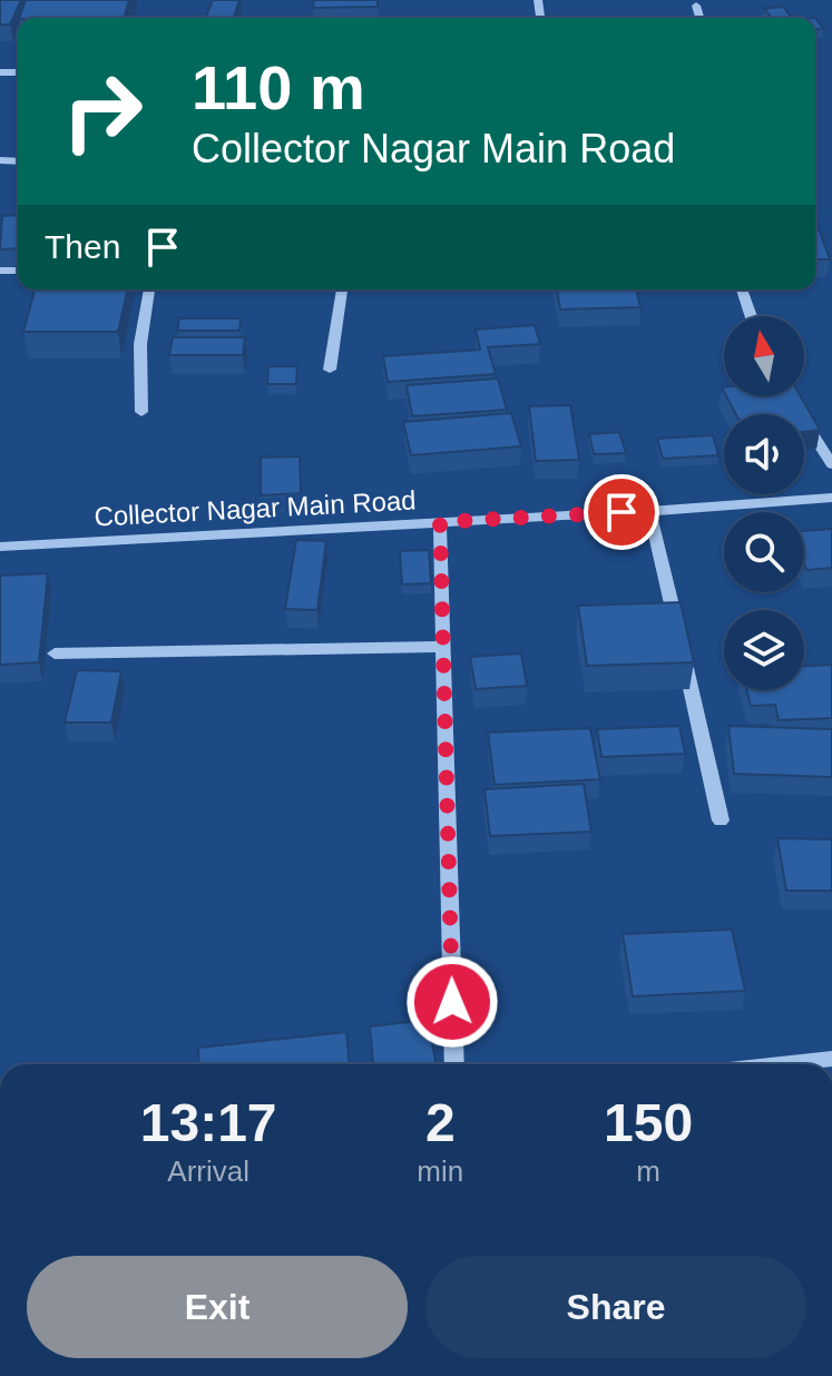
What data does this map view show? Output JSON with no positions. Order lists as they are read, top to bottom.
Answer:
{
  "streets": {
    "street": ["Collector Nagar Main Road"]
  },
  "north": "top",
  "page": {
    "turn": ["110 m", "Collector Nagar Main Road"],
    "then": "Then",
    "eta": [
      "13:17",
      "Arrival",
      "2",
      "min",
      "150",
      "m"
    ],
    "buttons": ["Exit", "Share"]
  }
}
